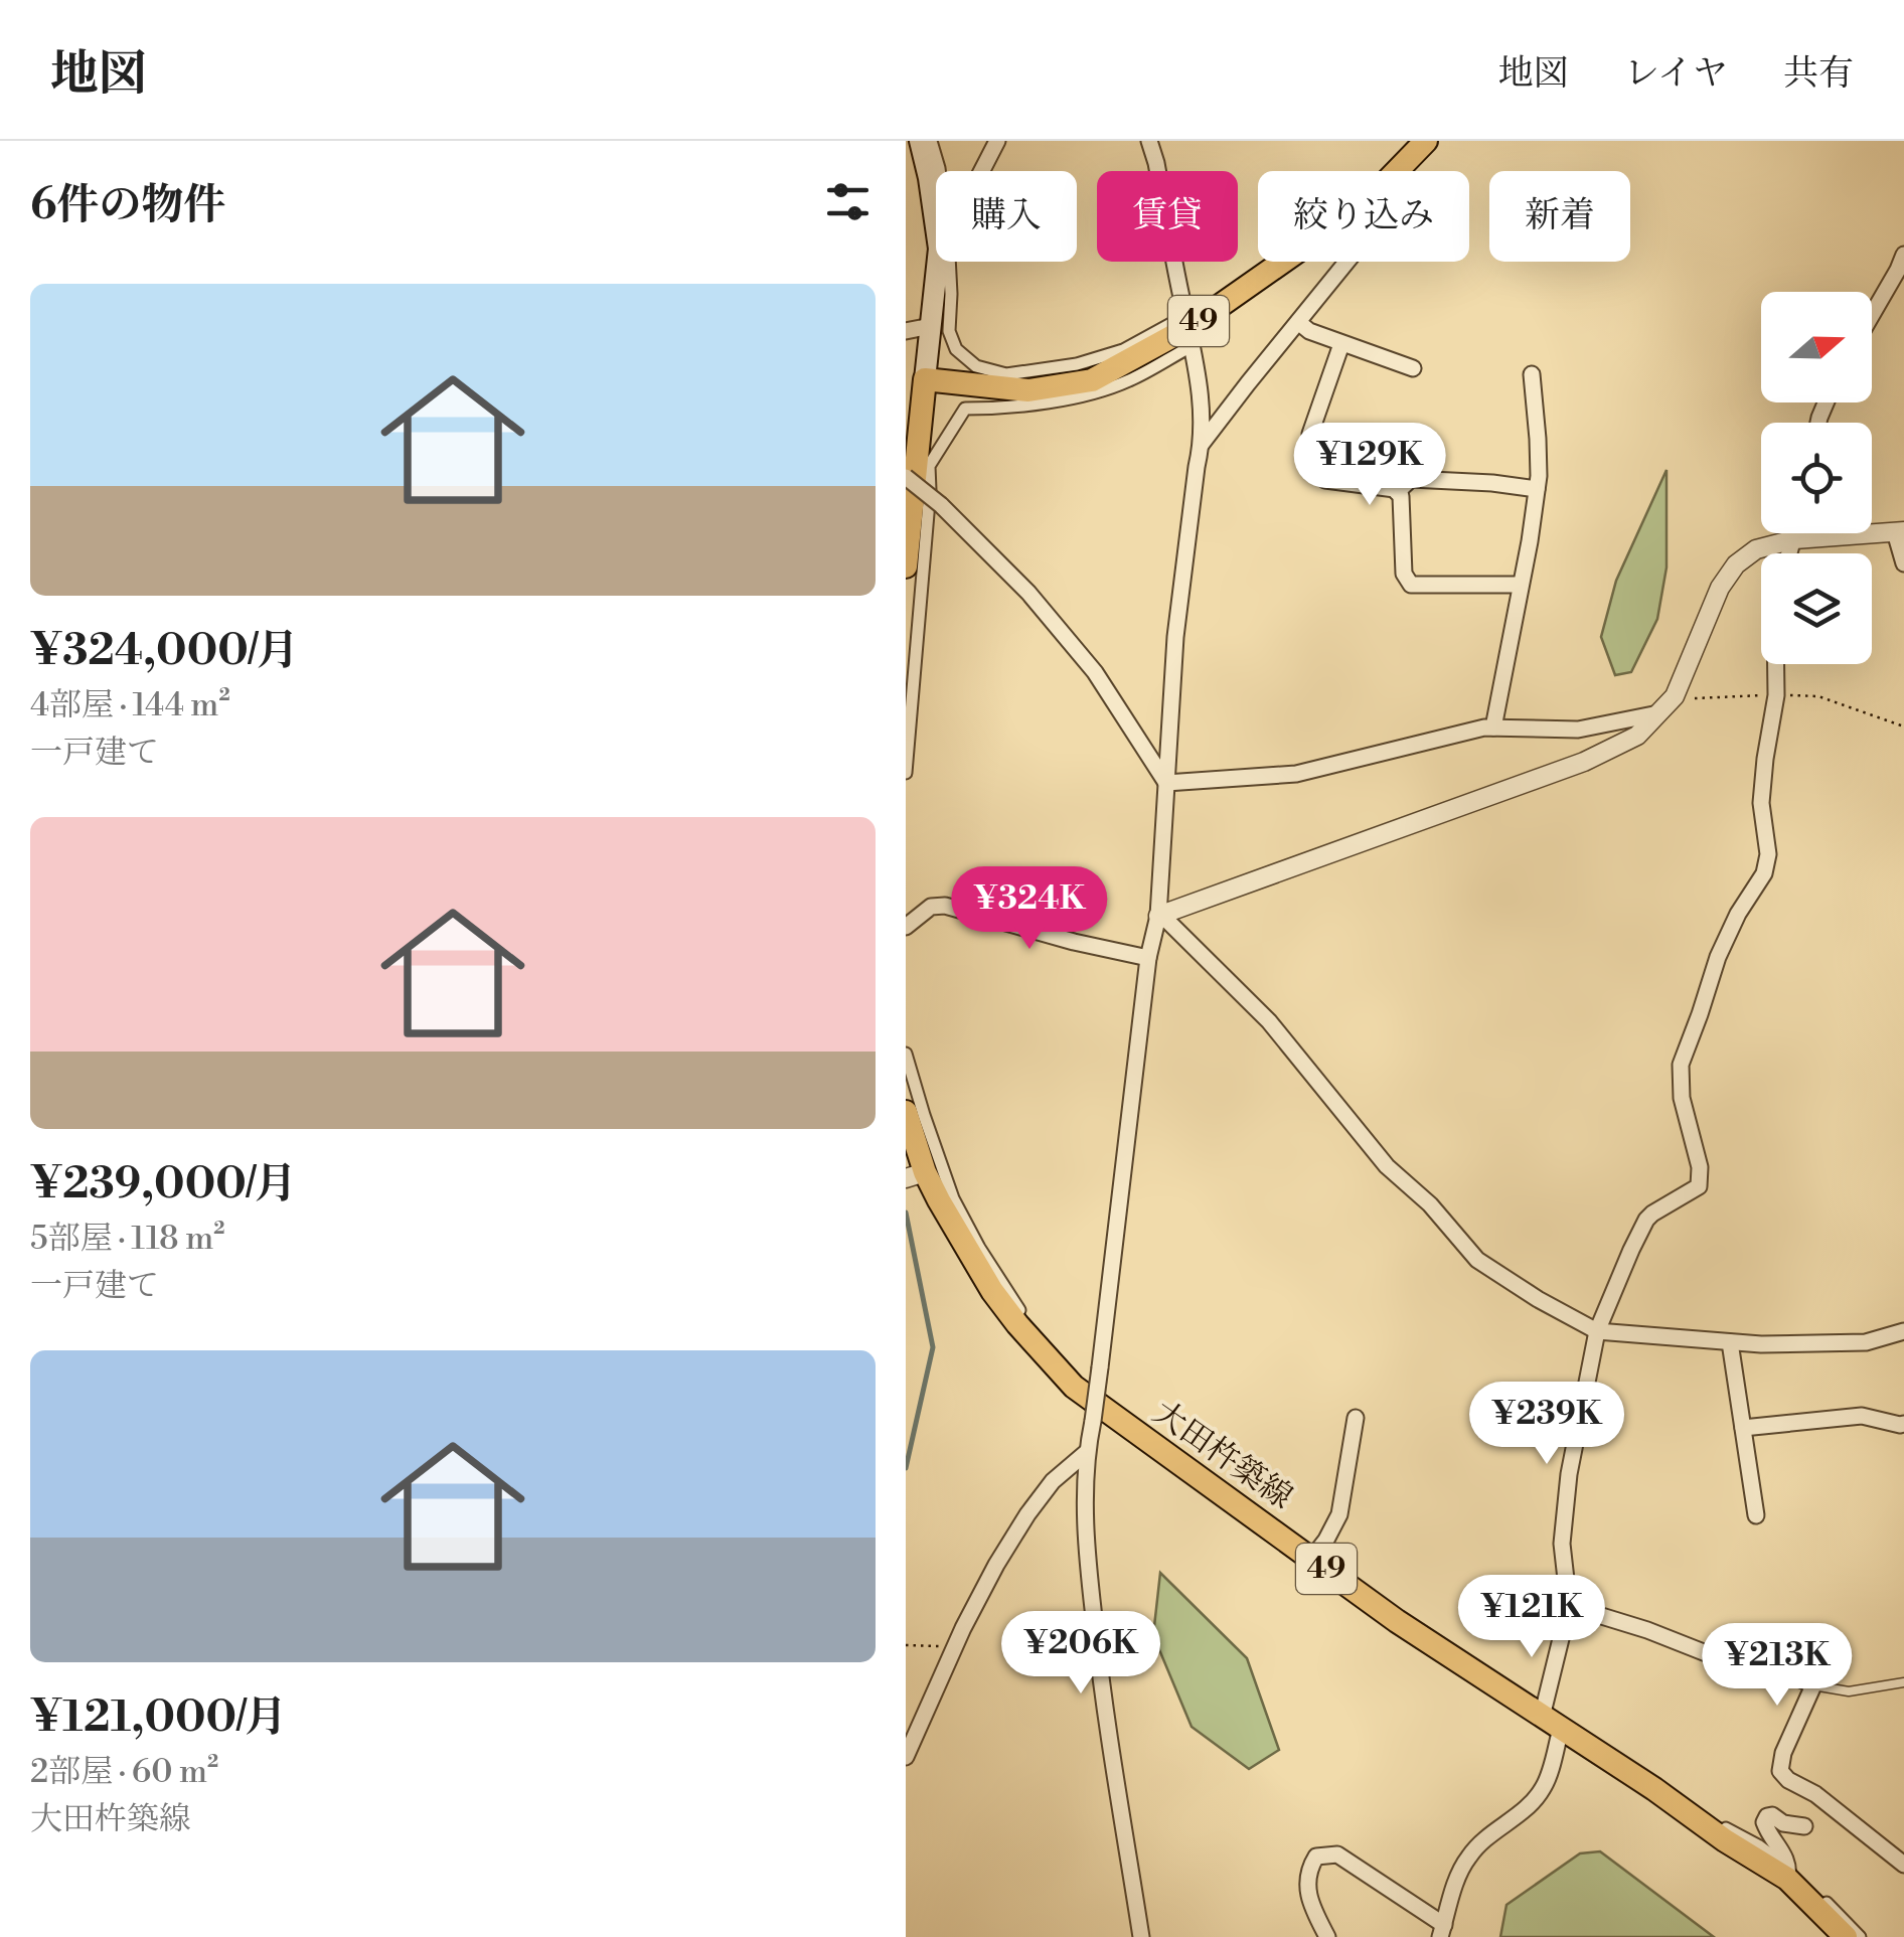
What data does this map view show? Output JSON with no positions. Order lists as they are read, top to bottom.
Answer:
{
  "streets": {
    "main road": ["49", "大田杵築線"]
  },
  "north": "right",
  "page": {
    "header": "地図",
    "nav": ["地図", "レイヤ", "共有"],
    "heading": "6件の物件",
    "chip": [
      "購入",
      "賃貸",
      "絞り込み",
      "新着"
    ],
    "list": [
      {
        "name": "¥324,000/月",
        "note": "4部屋 · 144 m² · 一戸建て"
      },
      {
        "name": "¥239,000/月",
        "note": "5部屋 · 118 m² · 一戸建て"
      },
      {
        "name": "¥121,000/月",
        "note": "2部屋 · 60 m² · 大田杵築線"
      }
    ],
    "price": [
      "¥129K",
      "¥324K",
      "¥239K",
      "¥121K",
      "¥206K",
      "¥213K"
    ]
  }
}
